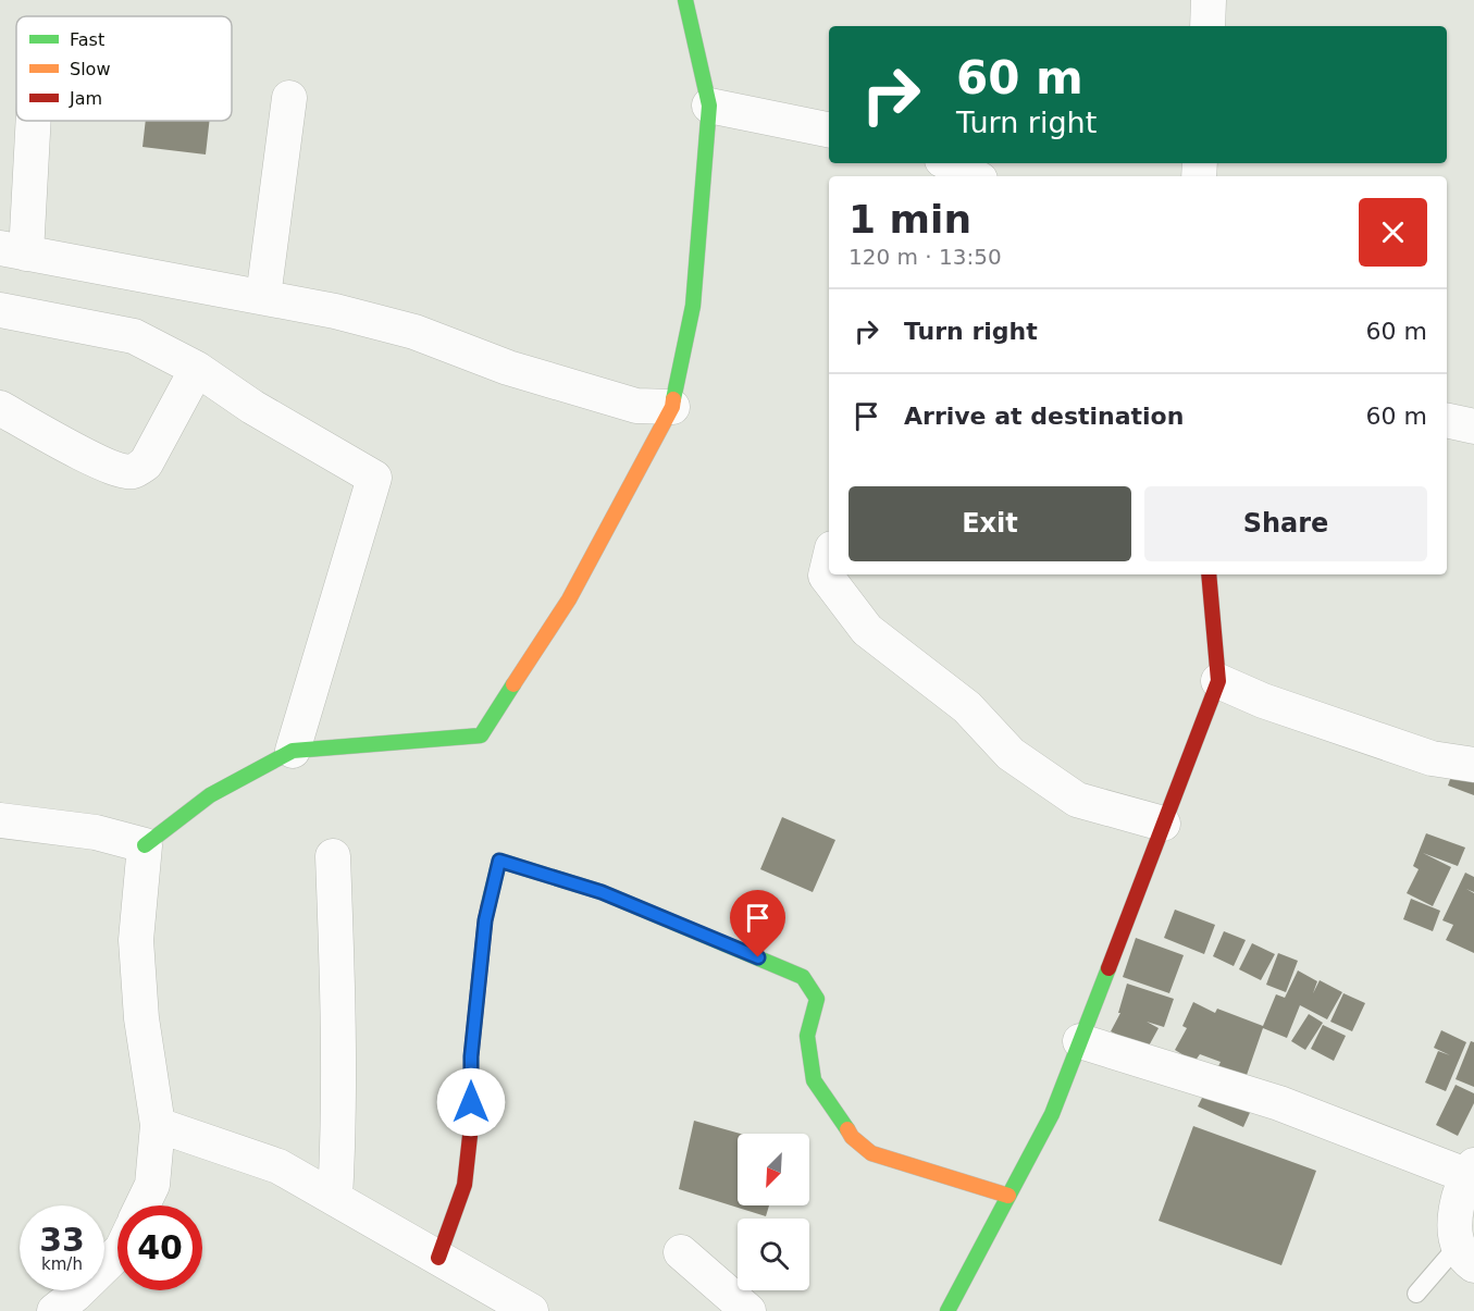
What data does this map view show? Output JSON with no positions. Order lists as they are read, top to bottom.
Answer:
{
  "legend": ["Fast", "Slow", "Jam"],
  "north": "bottom left",
  "page": {
    "turn": ["60 m", "Turn right"],
    "heading": ["1 min", "120 m · 13:50"],
    "list": [
      {
        "name": "Turn right",
        "value": "60 m"
      },
      {
        "name": "Arrive at destination",
        "value": "60 m"
      }
    ],
    "buttons": ["Exit", "Share"],
    "speed": "33 km/h",
    "limit": "40"
  }
}
